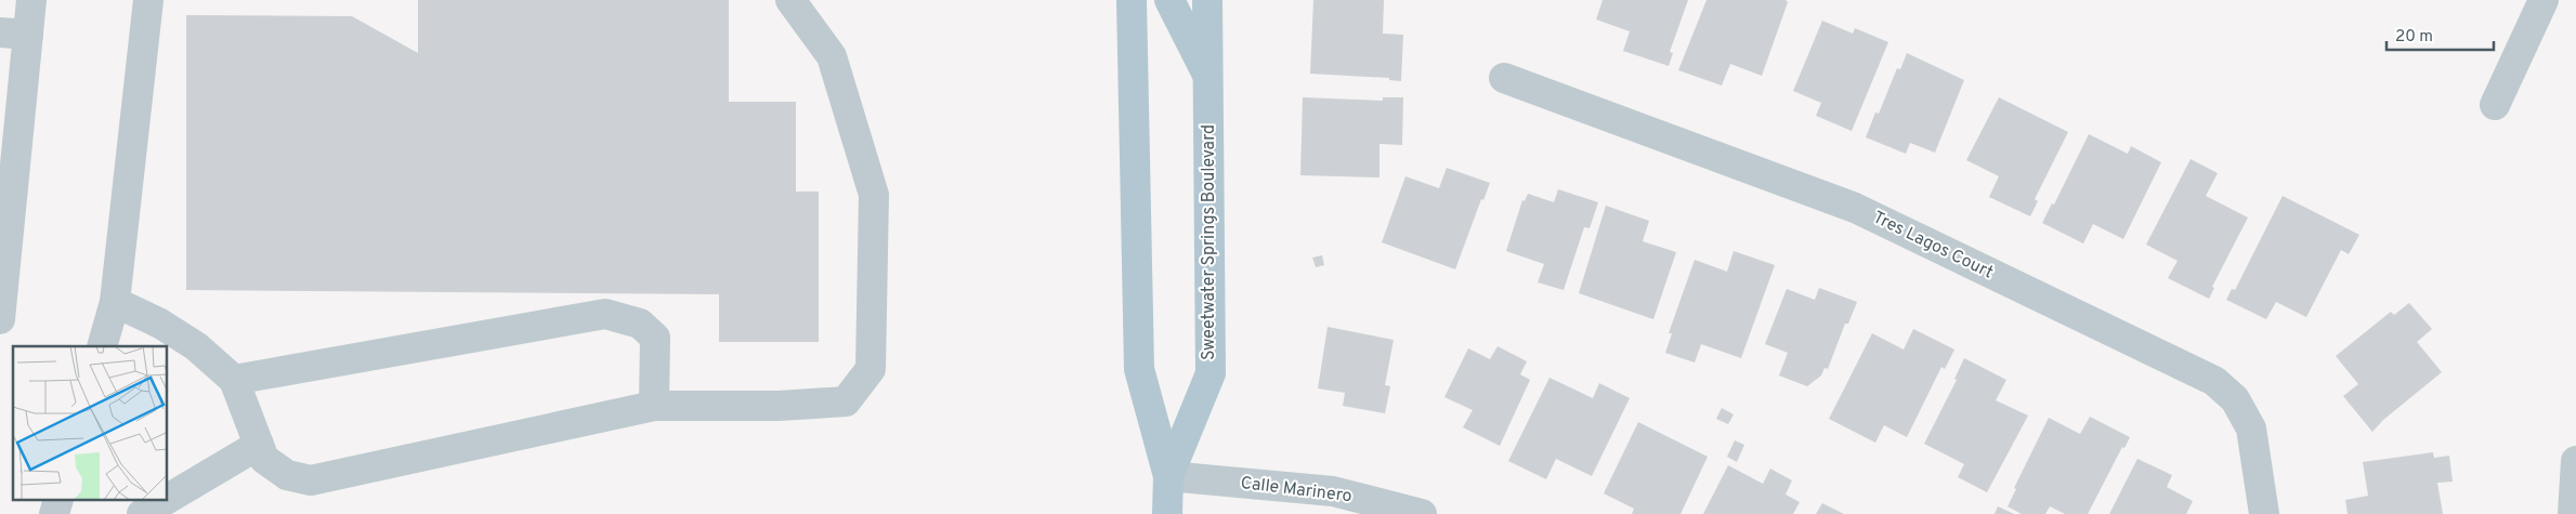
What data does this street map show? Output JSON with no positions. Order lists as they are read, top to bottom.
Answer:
{
  "streets": {
    "main road": ["Sweetwater Springs Boulevard"],
    "street": ["Tres Lagos Court", "Calle Marinero"]
  },
  "crossings": [
    ["Sweetwater Springs Boulevard", "Calle Marinero"]
  ],
  "scale_bar": "20 m"
}
